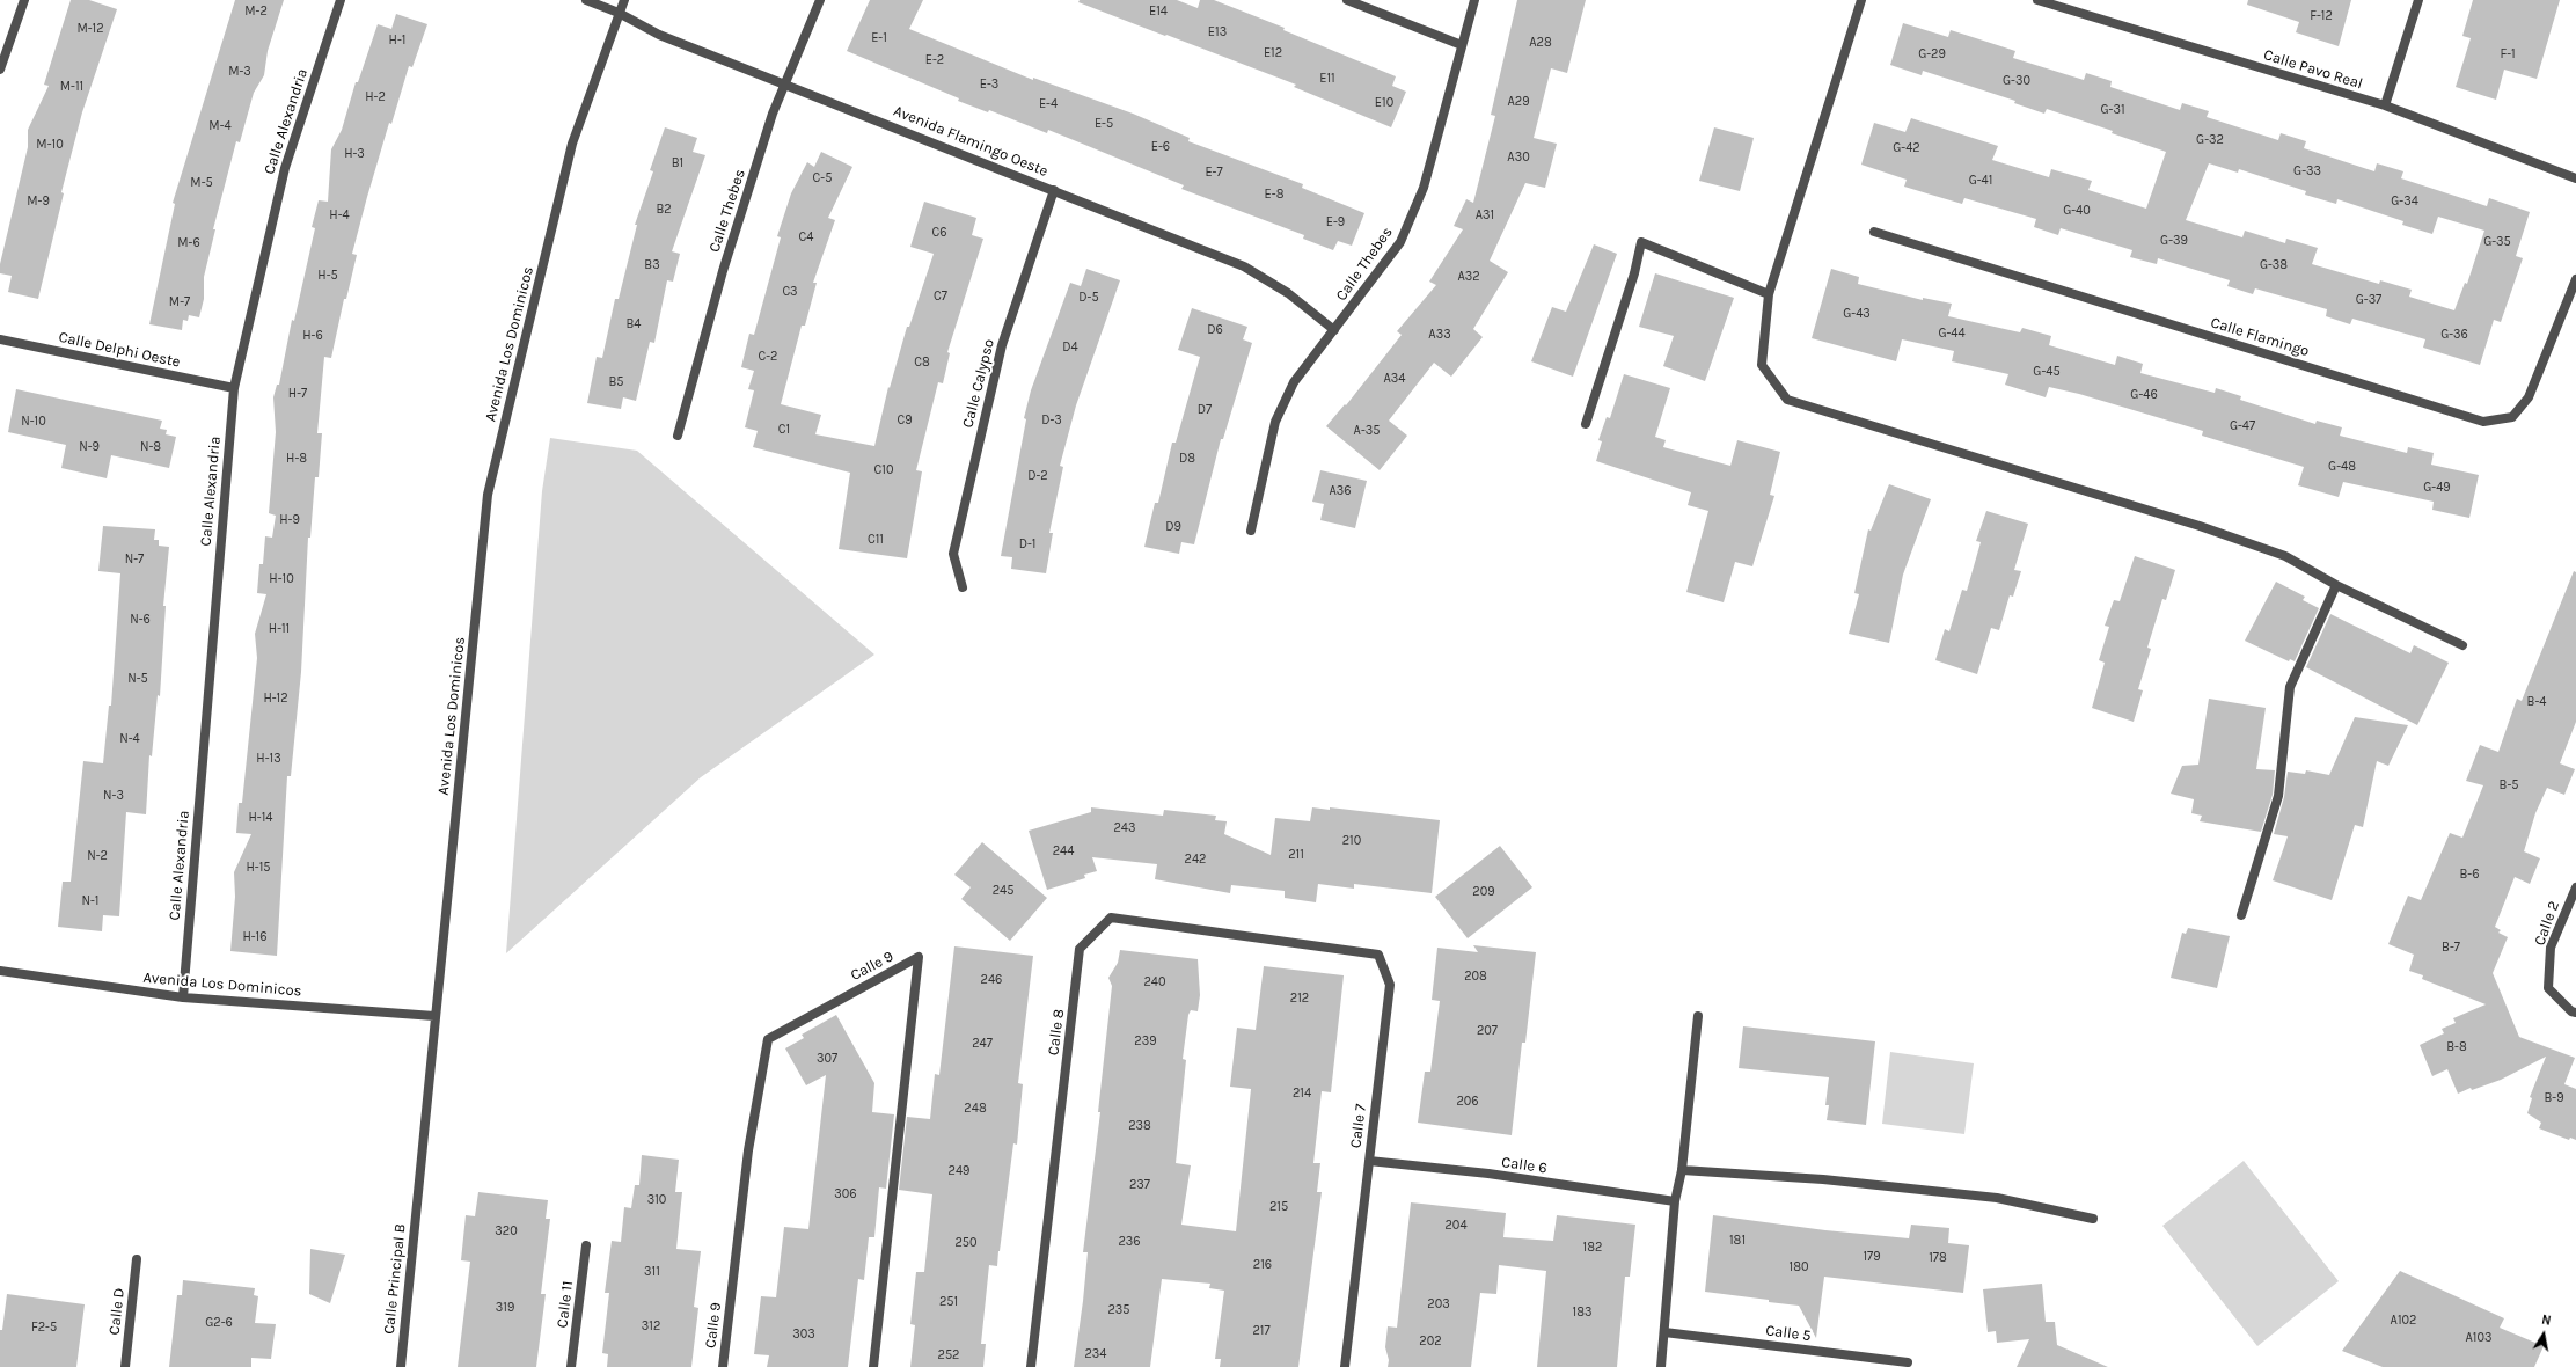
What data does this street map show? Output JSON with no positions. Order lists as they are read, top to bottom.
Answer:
{
  "streets": {
    "street": [
      "Calle Pavo Real",
      "Calle Alexandria",
      "Avenida Flamingo Oeste",
      "Calle Thebes",
      "Calle Flamingo",
      "Avenida Los Dominicos",
      "Calle Delphi Oeste",
      "Calle Calypso",
      "Calle 2",
      "Calle 9",
      "Calle 8",
      "Calle 7",
      "Calle 6",
      "Calle Principal B",
      "Calle 11",
      "Calle D",
      "Calle 5"
    ]
  },
  "crossings": [
    ["Calle Alexandria", "Avenida Los Dominicos"],
    ["Calle Alexandria", "Calle Delphi Oeste"],
    ["Avenida Flamingo Oeste", "Calle Thebes"],
    ["Avenida Flamingo Oeste", "Avenida Los Dominicos"],
    ["Avenida Flamingo Oeste", "Calle Calypso"],
    ["Avenida Los Dominicos", "Calle Principal B"],
    ["Calle 8", "Calle 7"],
    ["Calle 7", "Calle 6"]
  ],
  "house_numbers": [
    "M-2",
    "E14",
    "F-12",
    "M-12",
    "E13",
    "E-1",
    "H-1",
    "A28",
    "E12",
    "G-29",
    "F-1",
    "E-2",
    "M-3",
    "E11",
    "G-30",
    "E-3",
    "M-11",
    "H-2",
    "A29",
    "E10",
    "E-4",
    "G-31",
    "E-5",
    "M-4",
    "G-32",
    "M-10",
    "E-6",
    "G-42",
    "H-3",
    "A30",
    "B1",
    "G-33",
    "E-7",
    "C-5",
    "G-41",
    "M-5",
    "E-8",
    "M-9",
    "G-34",
    "B2",
    "G-40",
    "H-4",
    "A31",
    "E-9",
    "C6",
    "C4",
    "G-39",
    "G-35",
    "M-6",
    "B3",
    "G-38",
    "H-5",
    "A32",
    "C3",
    "C7",
    "D-5",
    "G-37",
    "M-7",
    "G-43",
    "B4",
    "D6",
    "G-44",
    "A33",
    "G-36",
    "H-6",
    "D4",
    "C-2",
    "C8",
    "G-45",
    "A34",
    "B5",
    "H-7",
    "G-46",
    "D7",
    "C9",
    "D-3",
    "N-10",
    "G-47",
    "C1",
    "A-35",
    "N-9",
    "N-8",
    "H-8",
    "D8",
    "G-48",
    "C10",
    "D-2",
    "G-49",
    "A36",
    "H-9",
    "D9",
    "C11",
    "D-1",
    "N-7",
    "H-10",
    "N-6",
    "H-11",
    "N-5",
    "H-12",
    "B-4",
    "N-4",
    "H-13",
    "B-5",
    "N-3",
    "H-14",
    "243",
    "210",
    "244",
    "211",
    "N-2",
    "242",
    "H-15",
    "B-6",
    "245",
    "209",
    "N-1",
    "H-16",
    "B-7",
    "208",
    "246",
    "240",
    "212",
    "207",
    "239",
    "247",
    "B-8",
    "307",
    "214",
    "B-9",
    "206",
    "248",
    "238",
    "249",
    "237",
    "306",
    "310",
    "215",
    "204",
    "320",
    "181",
    "236",
    "250",
    "182",
    "179",
    "178",
    "216",
    "180",
    "311",
    "251",
    "203",
    "319",
    "235",
    "183",
    "A102",
    "G2-6",
    "312",
    "F2-5",
    "217",
    "303",
    "A103",
    "202",
    "234",
    "252"
  ],
  "north": "top"
}
